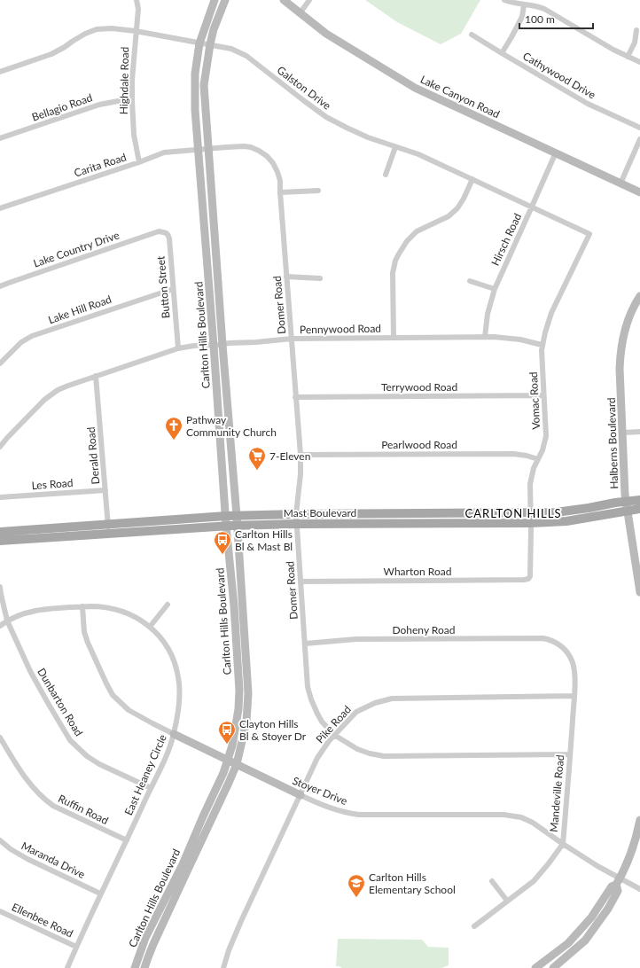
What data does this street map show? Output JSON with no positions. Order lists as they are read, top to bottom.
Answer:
{
  "streets": {
    "main road": ["Mast Boulevard"],
    "street": [
      "Cathywood Drive",
      "Highdale Road",
      "Galston Drive",
      "Lake Canyon Road",
      "Bellagio Road",
      "Carita Road",
      "Hirsch Road",
      "Lake Country Drive",
      "Button Street",
      "Domer Road",
      "Lake Hill Road",
      "Pennywood Road",
      "Carlton Hills Boulevard",
      "Terrywood Road",
      "Vomac Road",
      "Halberns Boulevard",
      "Pearlwood Road",
      "Derald Road",
      "Les Road",
      "Wharton Road",
      "Doheny Road",
      "Dunbarton Road",
      "Pike Road",
      "East Heaney Circle",
      "Stoyer Drive",
      "Mandeville Road",
      "Ruffin Road",
      "Maranda Drive",
      "Ellenbee Road"
    ]
  },
  "crossings": [
    ["Highdale Road", "Galston Drive"],
    ["Highdale Road", "Bellagio Road"],
    ["Highdale Road", "Carita Road"],
    ["Galston Drive", "Hirsch Road"],
    ["Galston Drive", "Carlton Hills Boulevard"],
    ["Galston Drive", "Vomac Road"],
    ["Lake Canyon Road", "Hirsch Road"],
    ["Carita Road", "Domer Road"],
    ["Carita Road", "Carlton Hills Boulevard"],
    ["Hirsch Road", "Pennywood Road"],
    ["Lake Country Drive", "Button Street"],
    ["Button Street", "Lake Hill Road"],
    ["Button Street", "Pennywood Road"],
    ["Domer Road", "Pennywood Road"],
    ["Domer Road", "Carlton Hills Boulevard"],
    ["Domer Road", "Terrywood Road"],
    ["Domer Road", "Pearlwood Road"],
    ["Domer Road", "Mast Boulevard"],
    ["Domer Road", "Wharton Road"],
    ["Domer Road", "Doheny Road"],
    ["Domer Road", "Pike Road"],
    ["Domer Road", "Mandeville Road"],
    ["Pennywood Road", "Carlton Hills Boulevard"],
    ["Pennywood Road", "Vomac Road"],
    ["Pennywood Road", "Derald Road"],
    ["Carlton Hills Boulevard", "Mast Boulevard"],
    ["Carlton Hills Boulevard", "Stoyer Drive"],
    ["Terrywood Road", "Vomac Road"],
    ["Vomac Road", "Pearlwood Road"],
    ["Vomac Road", "Mast Boulevard"],
    ["Vomac Road", "Wharton Road"],
    ["Halberns Boulevard", "Mast Boulevard"],
    ["Derald Road", "Les Road"],
    ["Derald Road", "Mast Boulevard"],
    ["Doheny Road", "Mandeville Road"],
    ["Dunbarton Road", "East Heaney Circle"],
    ["Pike Road", "Stoyer Drive"],
    ["Pike Road", "Mandeville Road"],
    ["East Heaney Circle", "Stoyer Drive"],
    ["East Heaney Circle", "Ruffin Road"],
    ["East Heaney Circle", "Maranda Drive"],
    ["East Heaney Circle", "Ellenbee Road"],
    ["Stoyer Drive", "Mandeville Road"]
  ],
  "districts": ["CARLTON HILLS"],
  "places": {
    "church": ["Pathway Community Church"],
    "supermarket": ["7-Eleven"],
    "bus stop": ["Carlton Hills Bl & Mast Bl", "Clayton Hills Bl & Stoyer Dr"],
    "school or university": ["Carlton Hills Elementary School"]
  },
  "scale_bar": "100 m"
}
